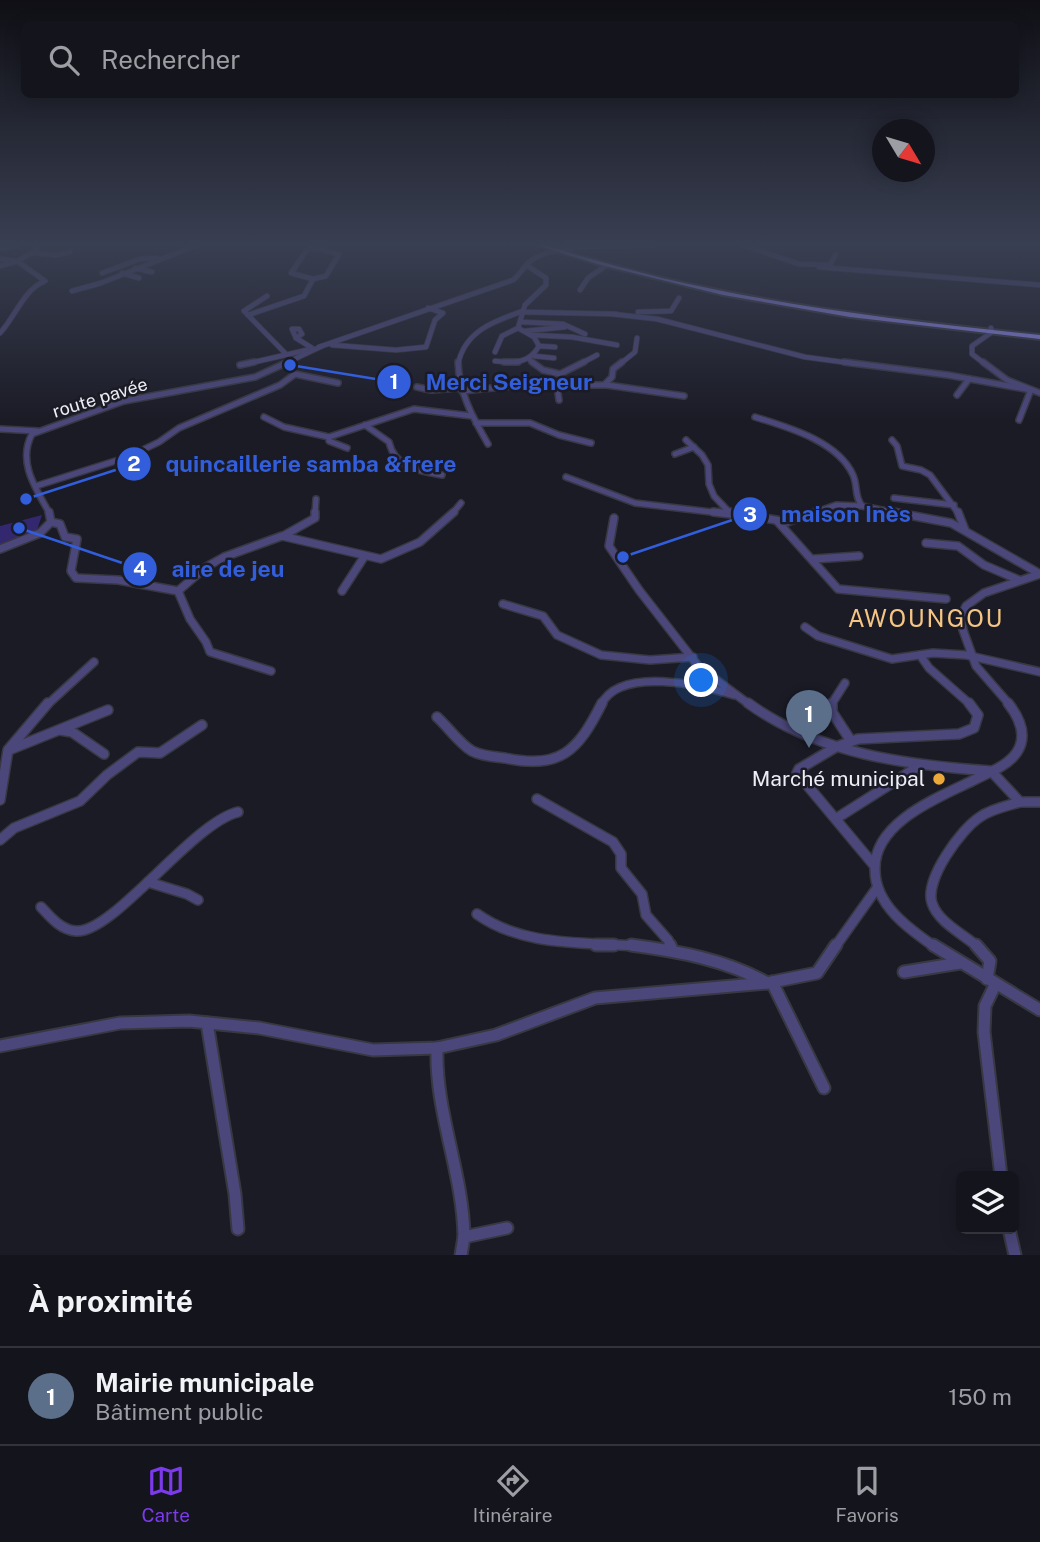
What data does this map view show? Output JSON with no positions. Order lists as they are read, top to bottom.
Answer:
{
  "streets": {
    "street": ["route pavée"]
  },
  "districts": ["AWOUNGOU"],
  "places": [
    "Merci Seigneur",
    "quincaillerie samba &frere",
    "aire de jeu",
    "maison Inès",
    "Marché municipal"
  ],
  "north": "bottom right",
  "page": {
    "search": "Rechercher",
    "pins": "1",
    "heading": "À proximité",
    "list": [
      {
        "mark": "1",
        "name": "Mairie municipale",
        "note": "Bâtiment public",
        "value": "150 m"
      }
    ],
    "nav": ["Carte", "Itinéraire", "Favoris"]
  }
}
